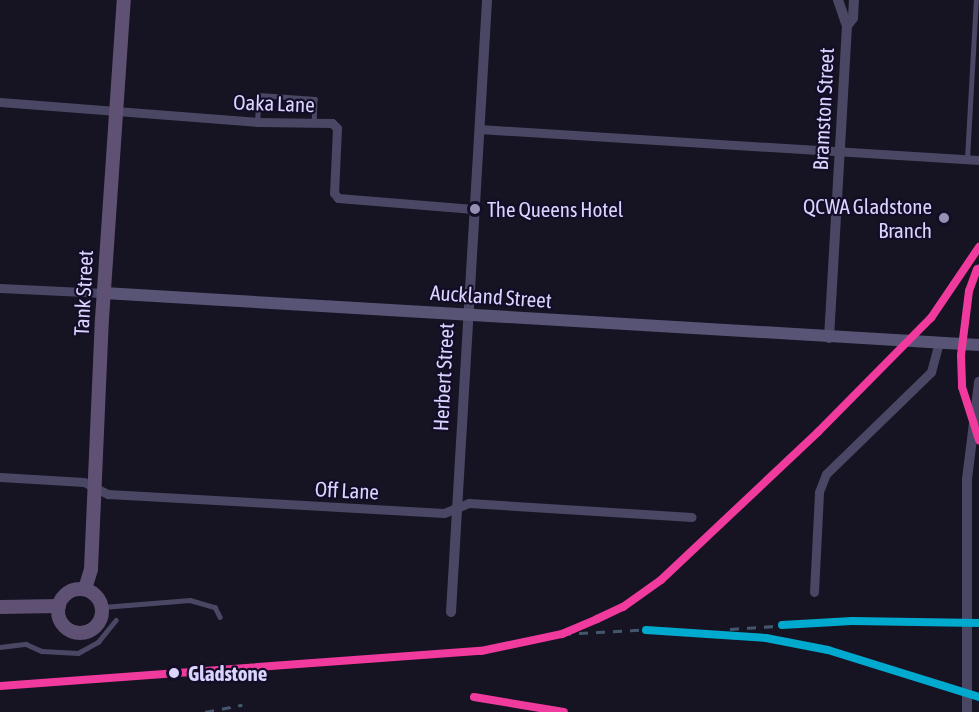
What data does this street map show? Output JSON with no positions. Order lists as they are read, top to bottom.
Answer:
{
  "streets": {
    "main road": ["Tank Street", "Auckland Street"],
    "street": [
      "Oaka Lane",
      "Bramston Street",
      "Herbert Street",
      "Off Lane"
    ]
  },
  "crossings": [
    ["Oaka Lane", "Tank Street"],
    ["Oaka Lane", "Herbert Street"],
    ["Bramston Street", "Auckland Street"],
    ["Tank Street", "Auckland Street"],
    ["Tank Street", "Off Lane"],
    ["Auckland Street", "Herbert Street"],
    ["Herbert Street", "Off Lane"]
  ],
  "places": ["The Queens Hotel", "QCWA Gladstone Branch", "Gladstone"]
}
